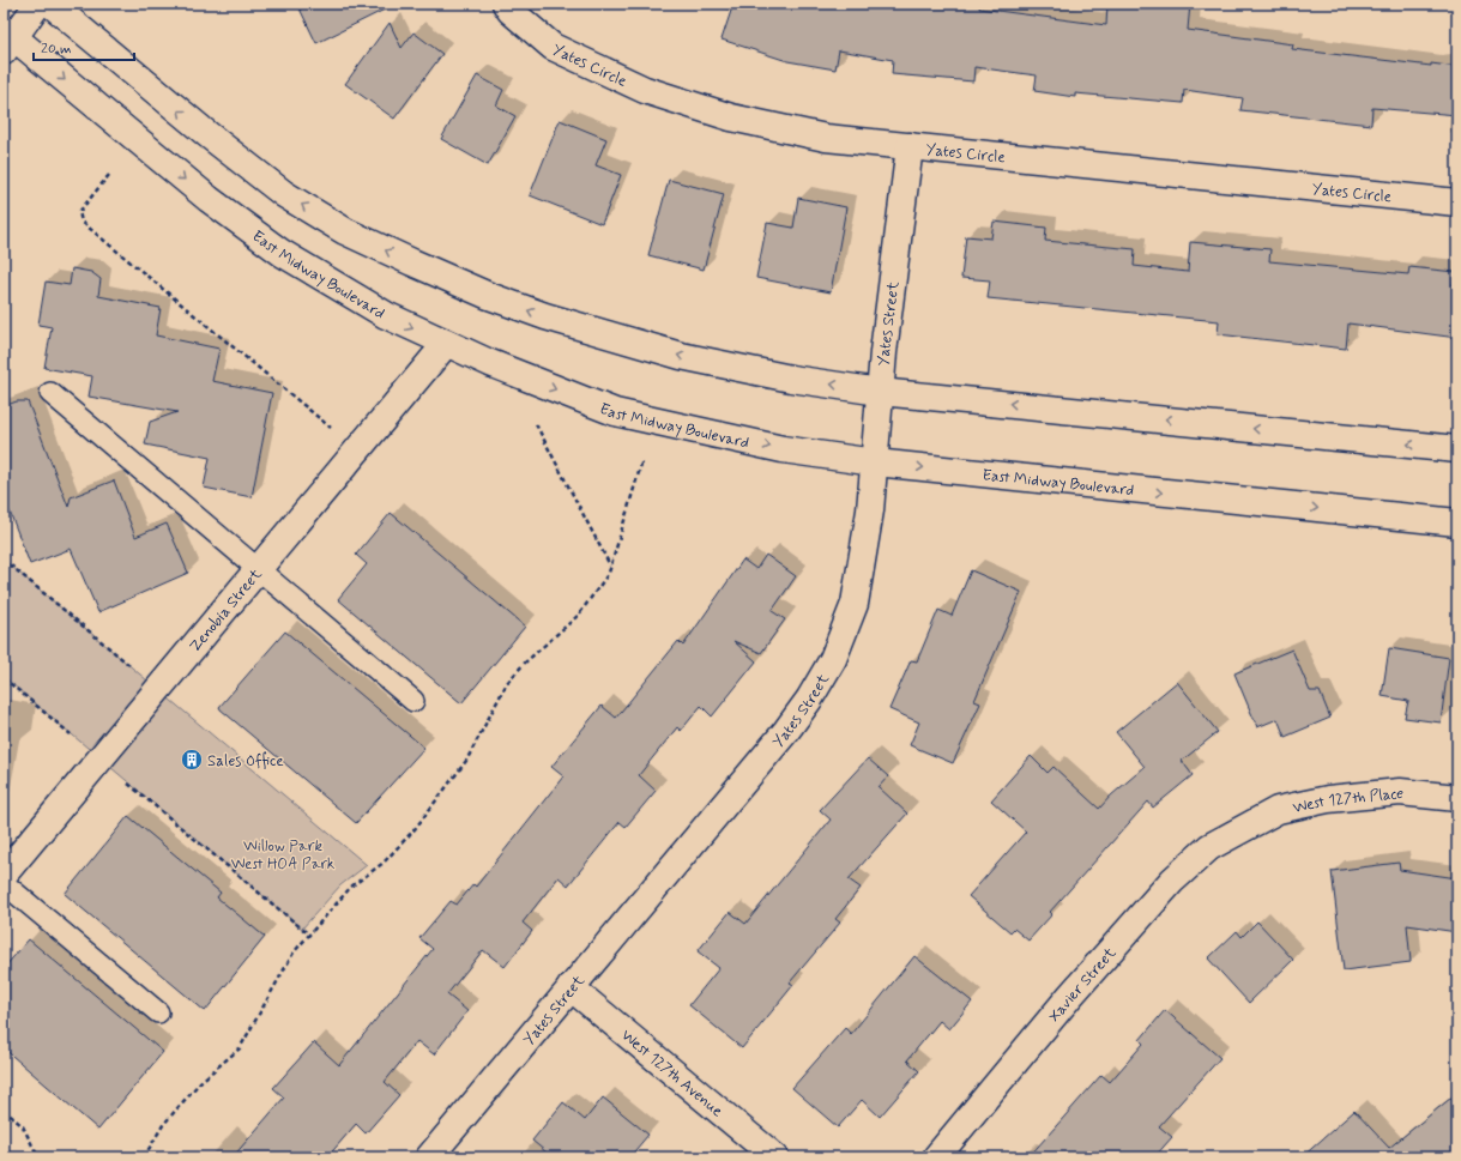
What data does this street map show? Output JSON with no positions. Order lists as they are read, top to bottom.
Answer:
{
  "streets": {
    "street": [
      "Yates Circle",
      "East Midway Boulevard",
      "Yates Street",
      "Zenobia Street",
      "West 127th Place",
      "Xavier Street",
      "West 127th Avenue"
    ]
  },
  "crossings": [
    ["Yates Circle", "Yates Street"],
    ["East Midway Boulevard", "Yates Street"],
    ["East Midway Boulevard", "Zenobia Street"],
    ["Yates Street", "West 127th Avenue"],
    ["West 127th Place", "Xavier Street"]
  ],
  "parks": ["Willow Park West HOA Park"],
  "places": {
    "building": ["Sales Office"]
  },
  "scale_bar": "20 m"
}
